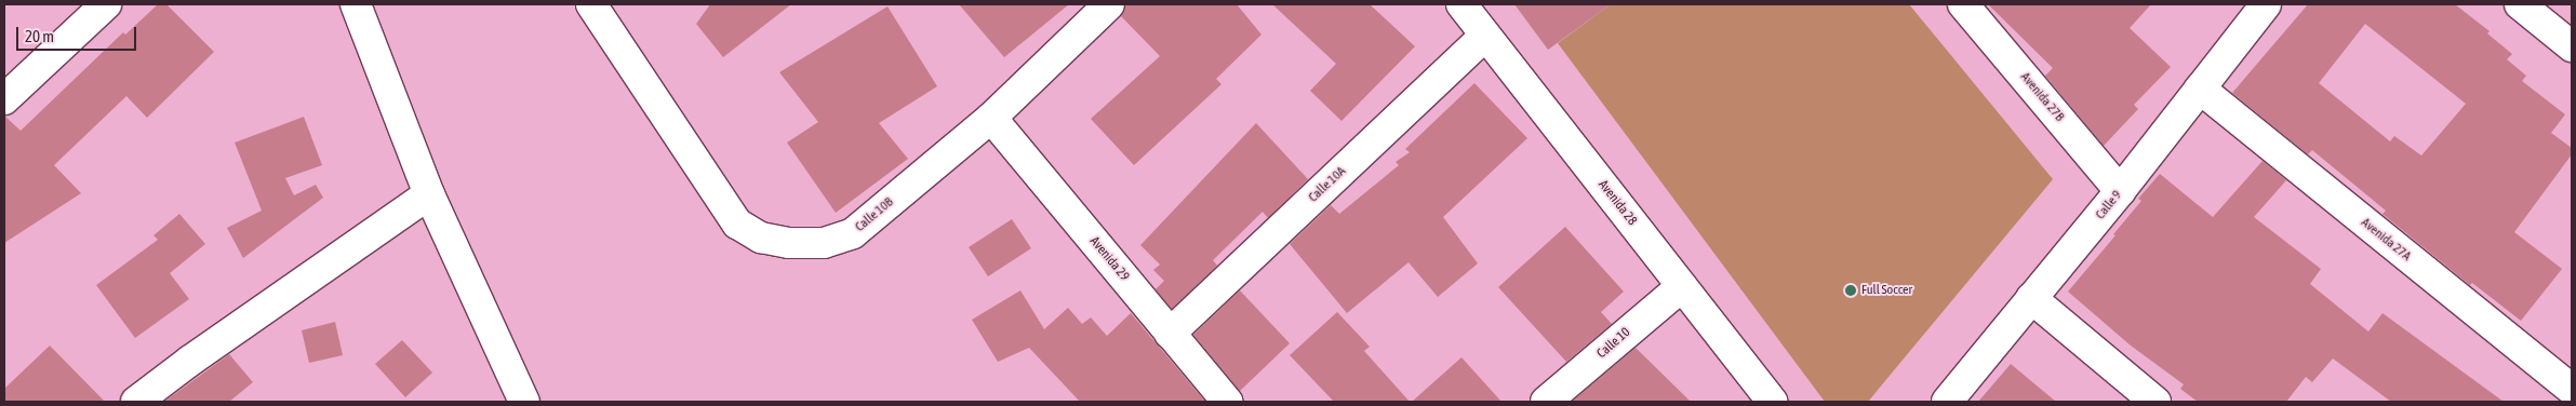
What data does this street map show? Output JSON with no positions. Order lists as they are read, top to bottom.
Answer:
{
  "streets": {
    "street": [
      "Avenida 27B",
      "Calle 10A",
      "Avenida 28",
      "Calle 9",
      "Calle 10B",
      "Avenida 27A",
      "Avenida 29",
      "Calle 10"
    ]
  },
  "crossings": [
    ["Avenida 27B", "Calle 9"],
    ["Calle 10A", "Avenida 28"],
    ["Calle 10A", "Avenida 29"],
    ["Avenida 28", "Calle 10"],
    ["Calle 9", "Avenida 27A"],
    ["Calle 10B", "Avenida 29"]
  ],
  "places": ["Full Soccer"],
  "scale_bar": "20 m"
}
